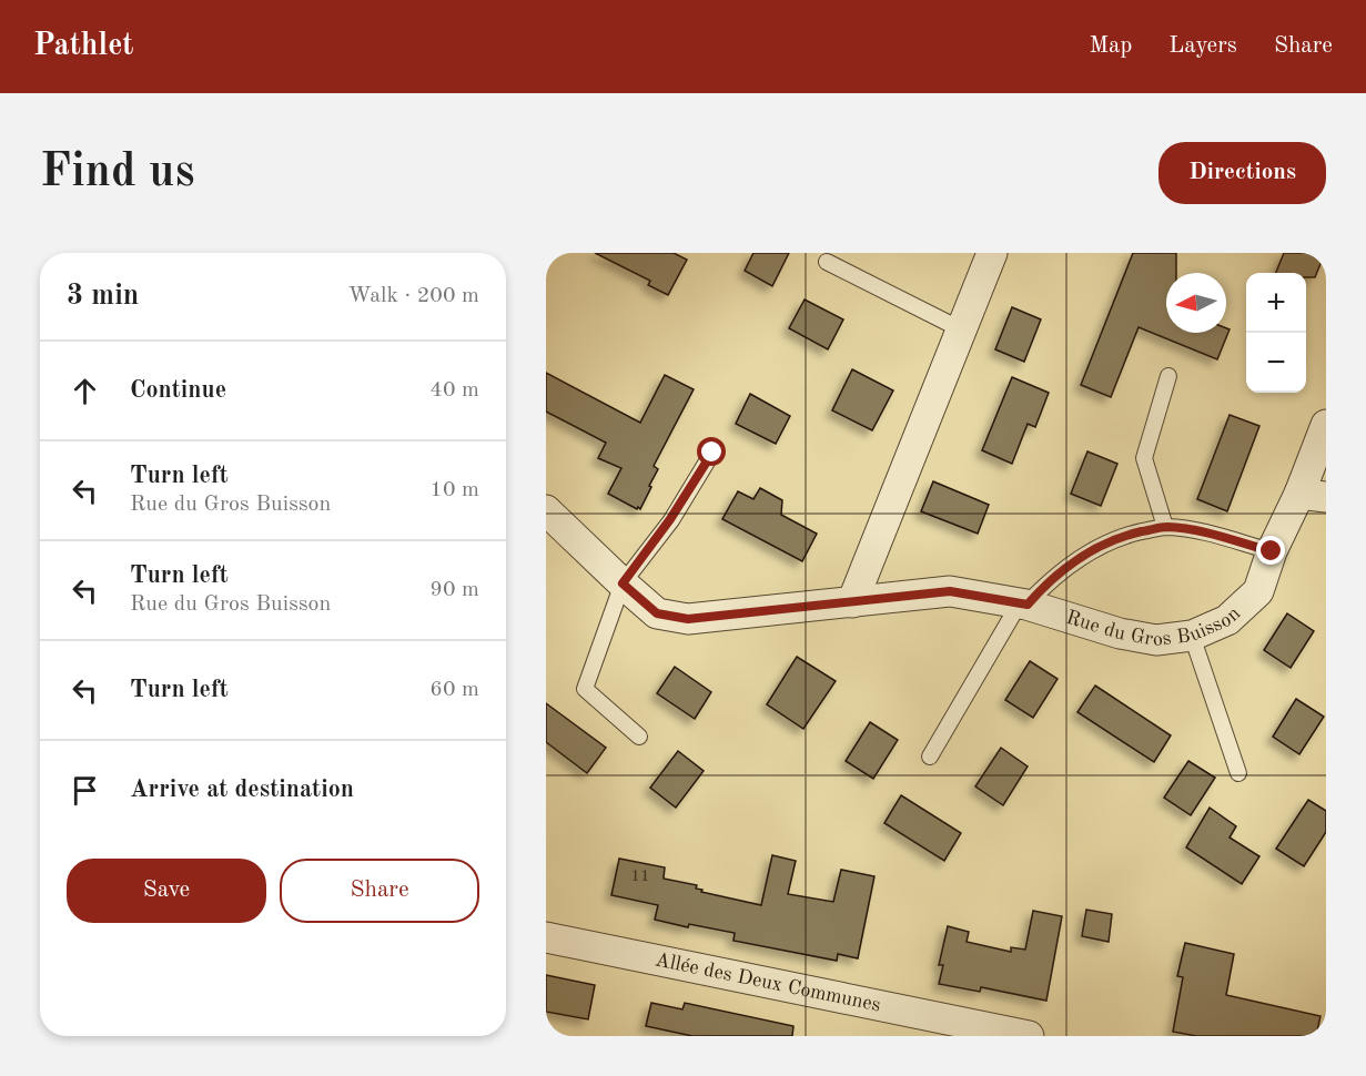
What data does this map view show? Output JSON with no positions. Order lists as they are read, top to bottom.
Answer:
{
  "streets": {
    "street": ["Rue du Gros Buisson", "Allée des Deux Communes"]
  },
  "house_numbers": ["11"],
  "north": "left",
  "page": {
    "header": "Pathlet",
    "nav": ["Map", "Layers", "Share"],
    "buttons": [
      "Directions",
      ["Save", "Share"]
    ],
    "title": "Find us",
    "heading": ["3 min", "Walk · 200 m"],
    "map_buttons": ["+", "−"],
    "list": [
      ["Continue", "40 m"],
      ["Turn left", "Rue du Gros Buisson", "10 m"],
      ["Turn left", "Rue du Gros Buisson", "90 m"],
      ["Turn left", "60 m"],
      "Arrive at destination"
    ]
  }
}
